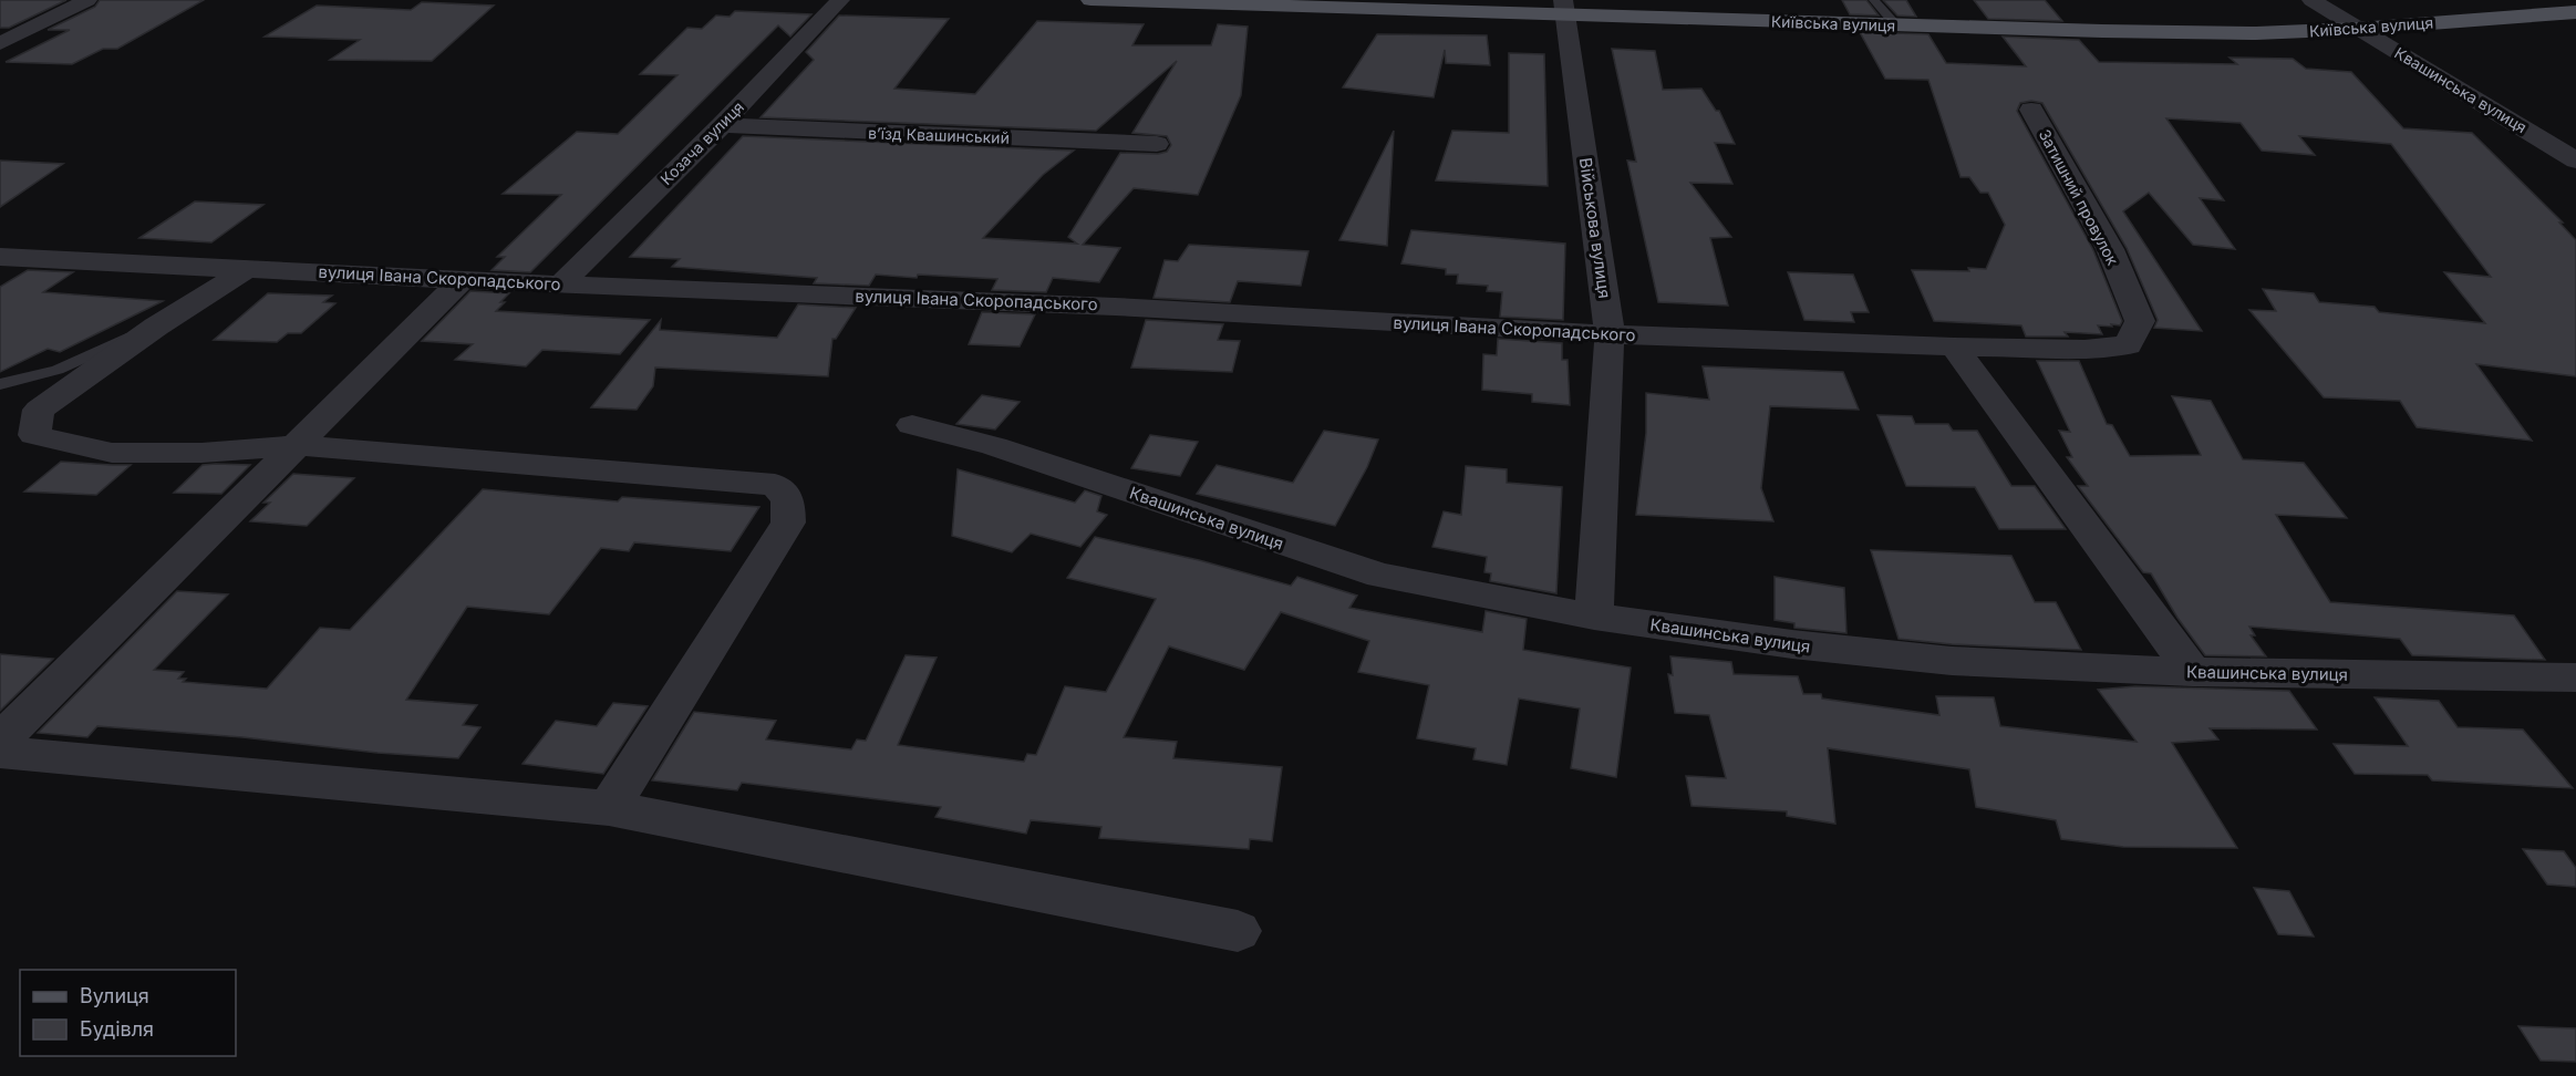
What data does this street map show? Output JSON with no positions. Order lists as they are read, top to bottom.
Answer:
{
  "streets": {
    "main road": ["Київська вулиця"],
    "street": [
      "Квашинська вулиця",
      "в’їзд Квашинський",
      "Козача вулиця",
      "Затишний провулок",
      "Військова вулиця",
      "вулиця Івана Скоропадського"
    ]
  },
  "crossings": [
    ["Київська вулиця", "Квашинська вулиця"],
    ["Київська вулиця", "Військова вулиця"],
    ["Квашинська вулиця", "Військова вулиця"],
    ["в’їзд Квашинський", "Козача вулиця"],
    ["Козача вулиця", "вулиця Івана Скоропадського"],
    ["Затишний провулок", "вулиця Івана Скоропадського"],
    ["Військова вулиця", "вулиця Івана Скоропадського"]
  ],
  "legend": ["Вулиця", "Будівля"]
}
